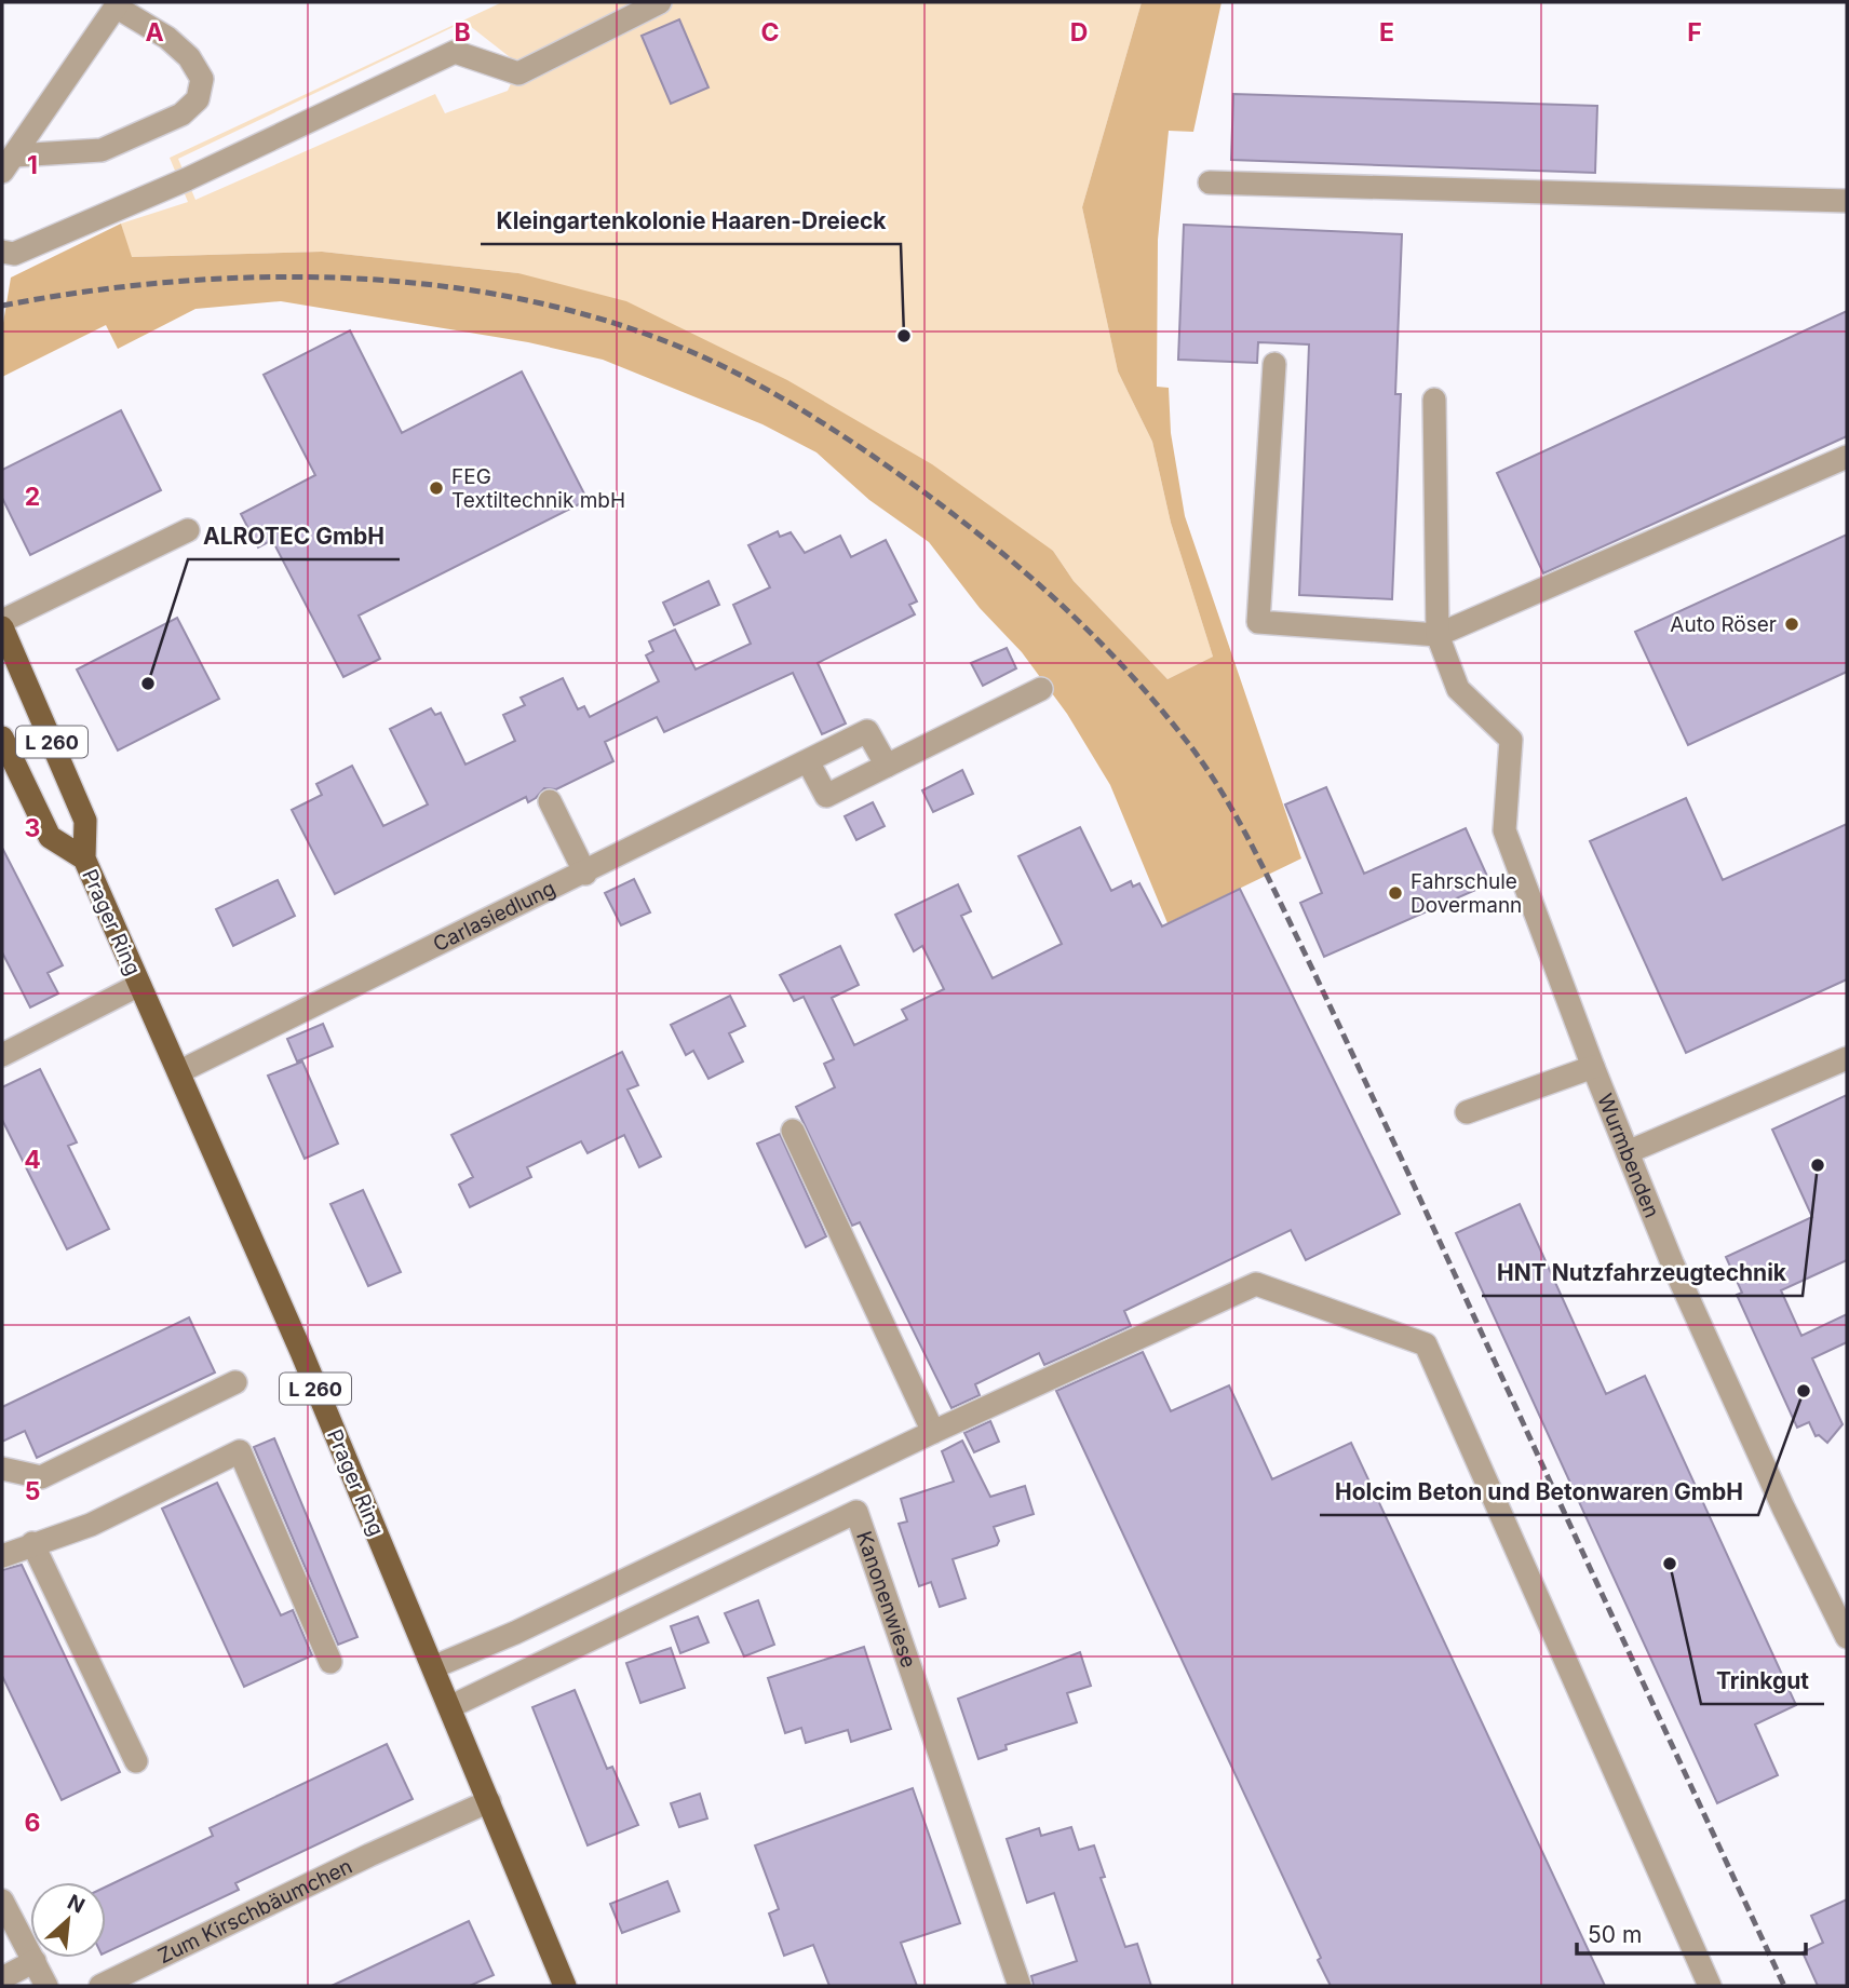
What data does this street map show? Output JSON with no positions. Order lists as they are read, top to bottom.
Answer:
{
  "streets": {
    "main road": ["L 260", "Prager Ring"],
    "street": [
      "Carlasiedlung",
      "Wurmbenden",
      "Kanonenwiese",
      "Zum Kirschbäumchen"
    ]
  },
  "crossings": [
    ["Carlasiedlung", "Prager Ring"],
    ["Prager Ring", "Kanonenwiese"],
    ["Prager Ring", "Zum Kirschbäumchen"]
  ],
  "places": [
    "Kleingartenkolonie Haaren-Dreieck",
    "FEG Textiltechnik mbH",
    "Auto Röser",
    "ALROTEC GmbH",
    "Fahrschule Dovermann",
    "HNT Nutzfahrzeugtechnik",
    "Holcim Beton und Betonwaren GmbH",
    "Trinkgut"
  ],
  "scale_bar": "50 m",
  "north": "top right",
  "grid": {
    "columns": [
      "A",
      "B",
      "C",
      "D",
      "E",
      "F"
    ],
    "rows": [
      "1",
      "2",
      "3",
      "4",
      "5",
      "6"
    ]
  }
}
